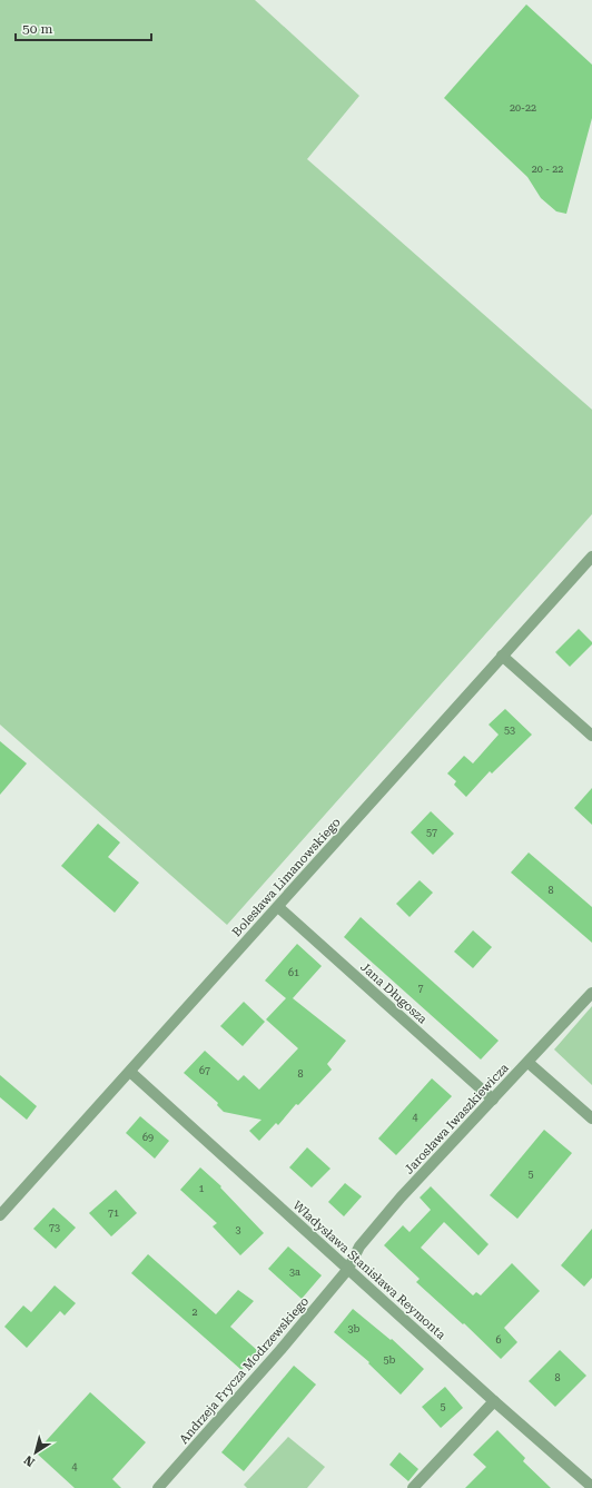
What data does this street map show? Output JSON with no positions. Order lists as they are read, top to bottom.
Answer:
{
  "streets": {
    "street": [
      "Bolesława Limanowskiego",
      "Jana Długosza",
      "Jarosława Iwaszkiewicza",
      "Władysława Stanisława Reymonta",
      "Andrzeja Frycza Modrzewskiego"
    ]
  },
  "crossings": [
    ["Bolesława Limanowskiego", "Jana Długosza"],
    ["Bolesława Limanowskiego", "Władysława Stanisława Reymonta"],
    ["Jana Długosza", "Jarosława Iwaszkiewicza"],
    ["Jarosława Iwaszkiewicza", "Władysława Stanisława Reymonta"],
    ["Jarosława Iwaszkiewicza", "Andrzeja Frycza Modrzewskiego"],
    ["Władysława Stanisława Reymonta", "Andrzeja Frycza Modrzewskiego"]
  ],
  "house_numbers": [
    "20-22",
    "20 - 22",
    "53",
    "57",
    "8",
    "61",
    "7",
    "67",
    "8",
    "4",
    "69",
    "5",
    "1",
    "71",
    "73",
    "3",
    "3a",
    "2",
    "3b",
    "6",
    "5b",
    "8",
    "5",
    "4"
  ],
  "scale_bar": "50 m",
  "north": "bottom left"
}
